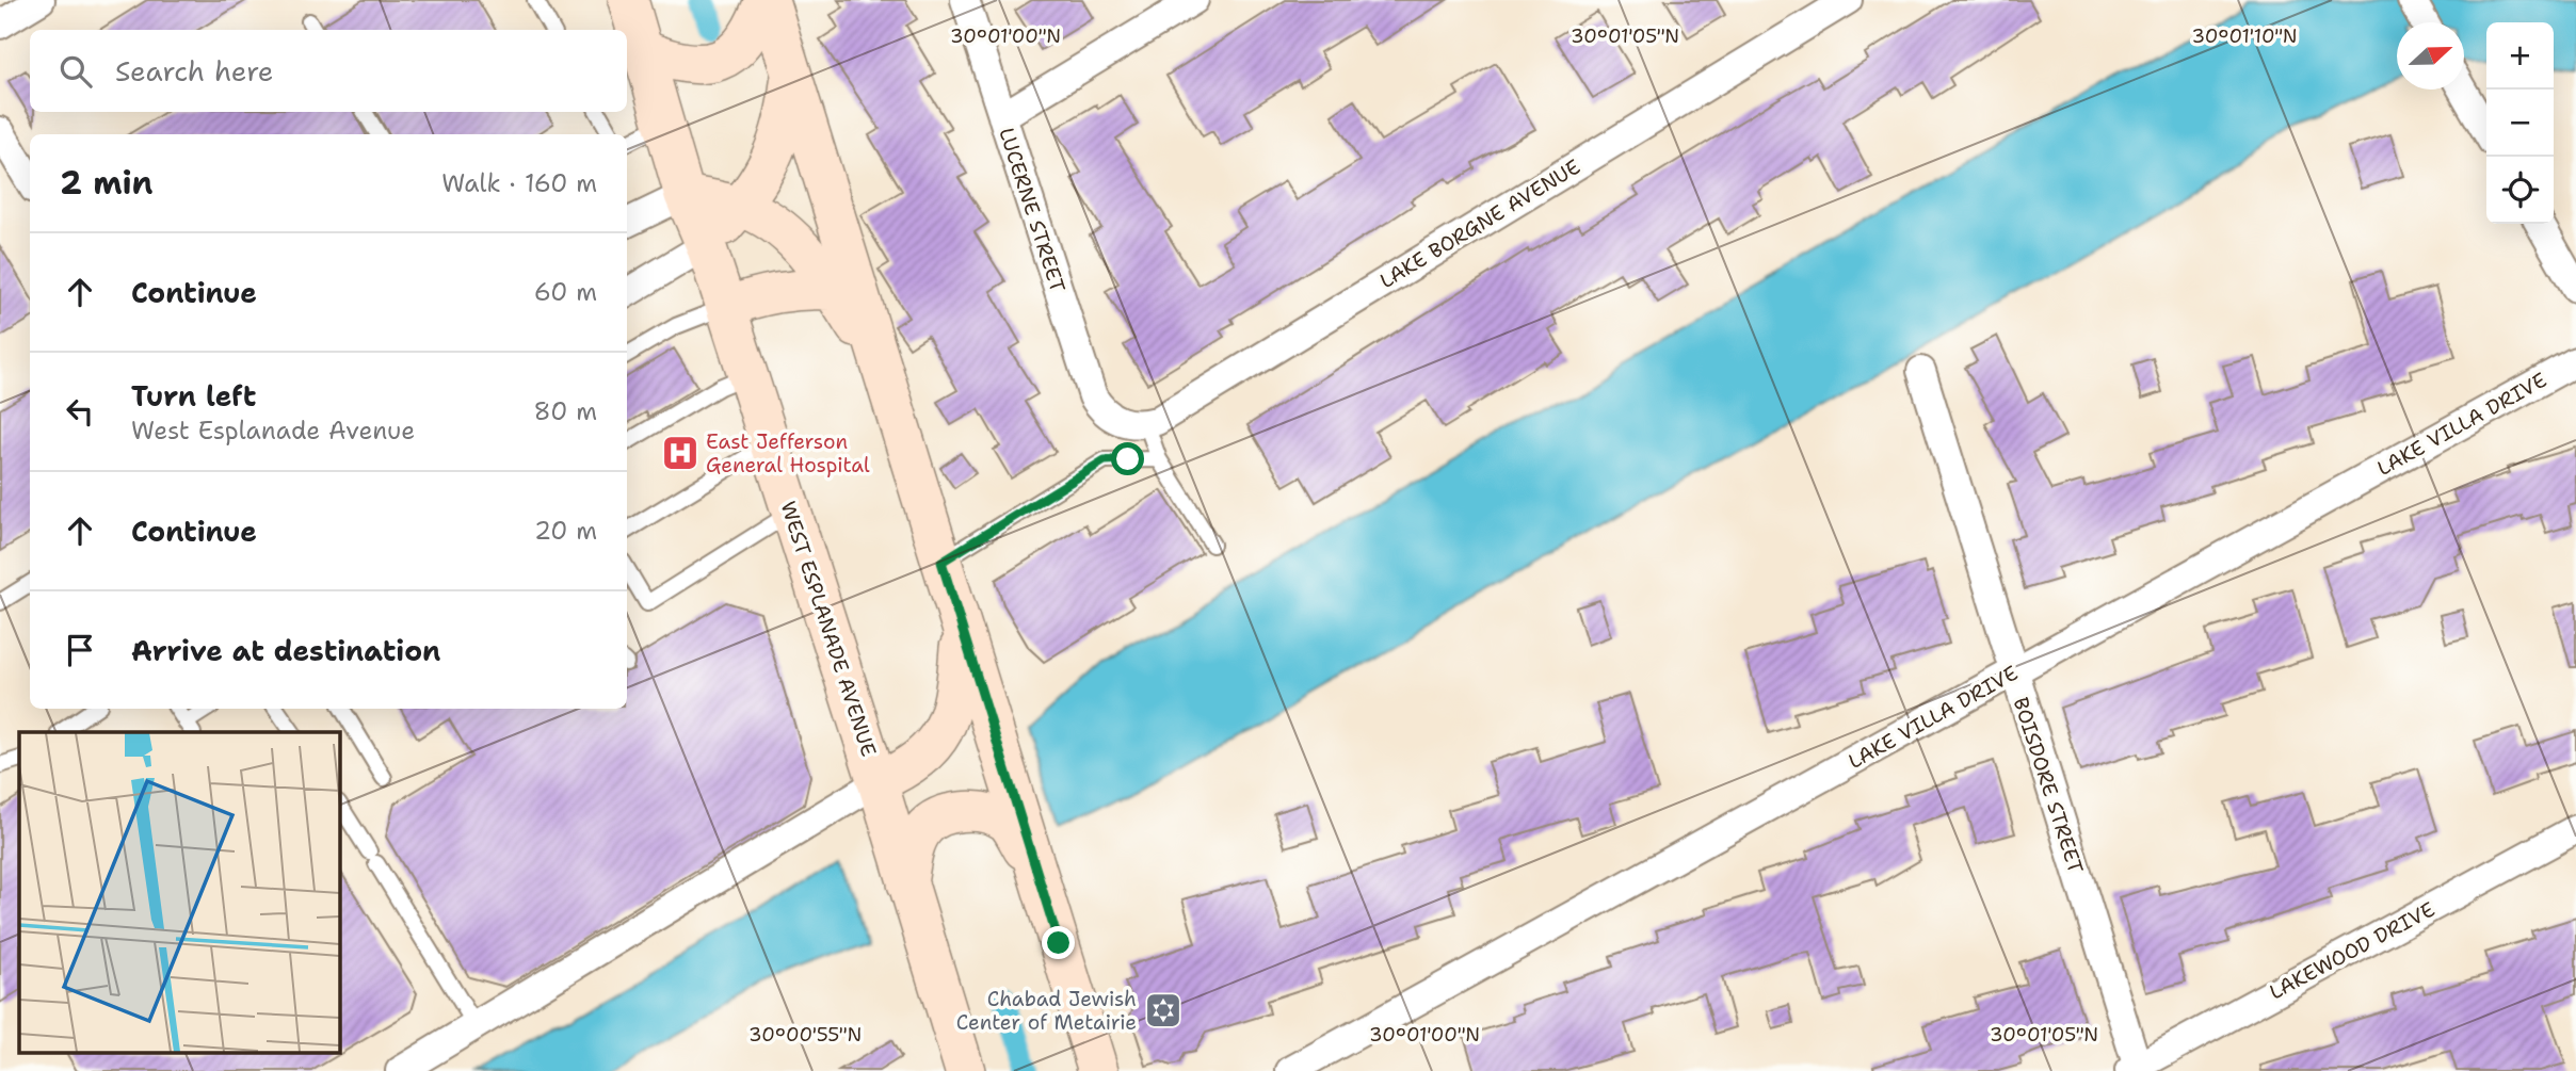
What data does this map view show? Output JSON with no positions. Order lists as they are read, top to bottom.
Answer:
{
  "streets": {
    "main road": ["WEST ESPLANADE AVENUE"],
    "street": [
      "LUCERNE STREET",
      "LAKE BORGNE AVENUE",
      "LAKE VILLA DRIVE",
      "BOISDORE STREET",
      "LAKEWOOD DRIVE"
    ]
  },
  "crossings": [
    ["LUCERNE STREET", "LAKE BORGNE AVENUE"],
    ["LAKE VILLA DRIVE", "BOISDORE STREET"],
    ["BOISDORE STREET", "LAKEWOOD DRIVE"]
  ],
  "places": {
    "hospital": ["East Jefferson General Hospital"],
    "synagogue": ["Chabad Jewish Center of Metairie"]
  },
  "north": "right",
  "page": {
    "map_buttons": ["+", "−"],
    "search": "Search here",
    "heading": ["2 min", "Walk · 160 m"],
    "list": [
      ["Continue", "60 m"],
      ["Turn left", "West Esplanade Avenue", "80 m"],
      ["Continue", "20 m"],
      "Arrive at destination"
    ]
  },
  "coordinates": [
    "30°01'00\"N",
    "30°01'05\"N",
    "30°01'10\"N",
    "30°00'55\"N"
  ]
}
